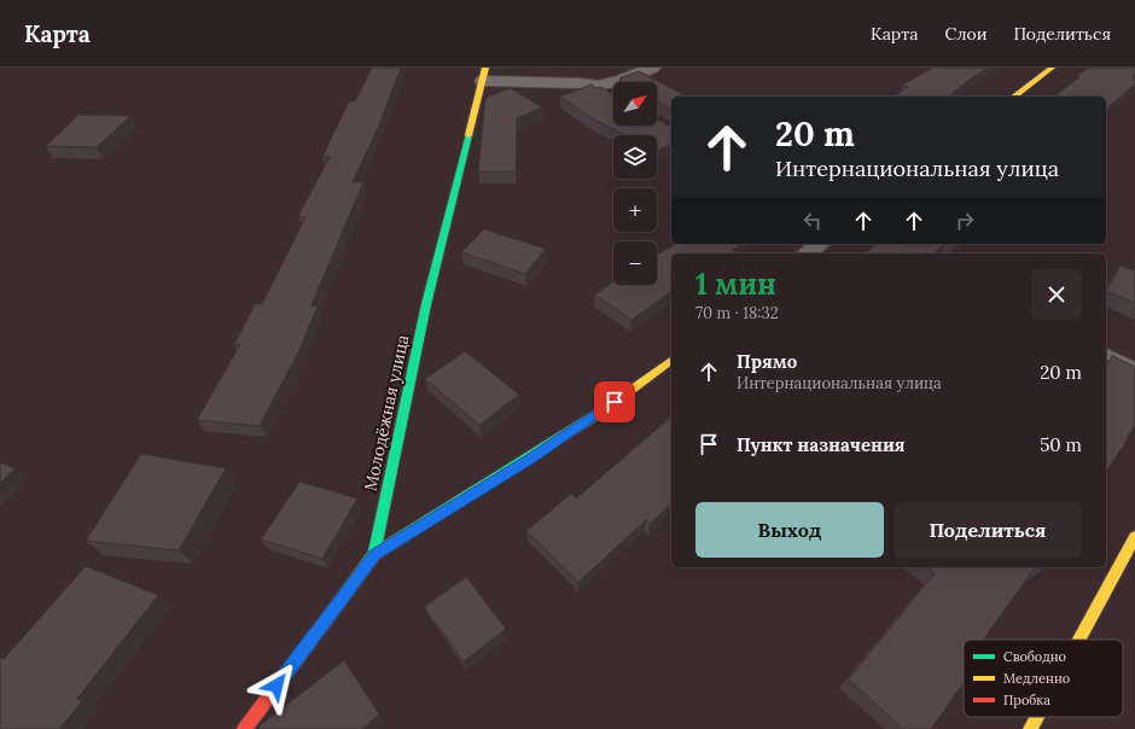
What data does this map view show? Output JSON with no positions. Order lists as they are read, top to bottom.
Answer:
{
  "streets": {
    "street": ["Молодёжная улица"]
  },
  "legend": ["Свободно", "Медленно", "Пробка"],
  "north": "top right",
  "page": {
    "header": "Карта",
    "nav": ["Карта", "Слои", "Поделиться"],
    "map_buttons": ["+", "−"],
    "turn": ["20 m", "Интернациональная улица"],
    "heading": ["1 мин", "70 m · 18:32"],
    "list": [
      {
        "name": "Прямо",
        "note": "Интернациональная улица",
        "value": "20 m"
      },
      {
        "name": "Пункт назначения",
        "value": "50 m"
      }
    ],
    "buttons": ["Выход", "Поделиться"]
  }
}
